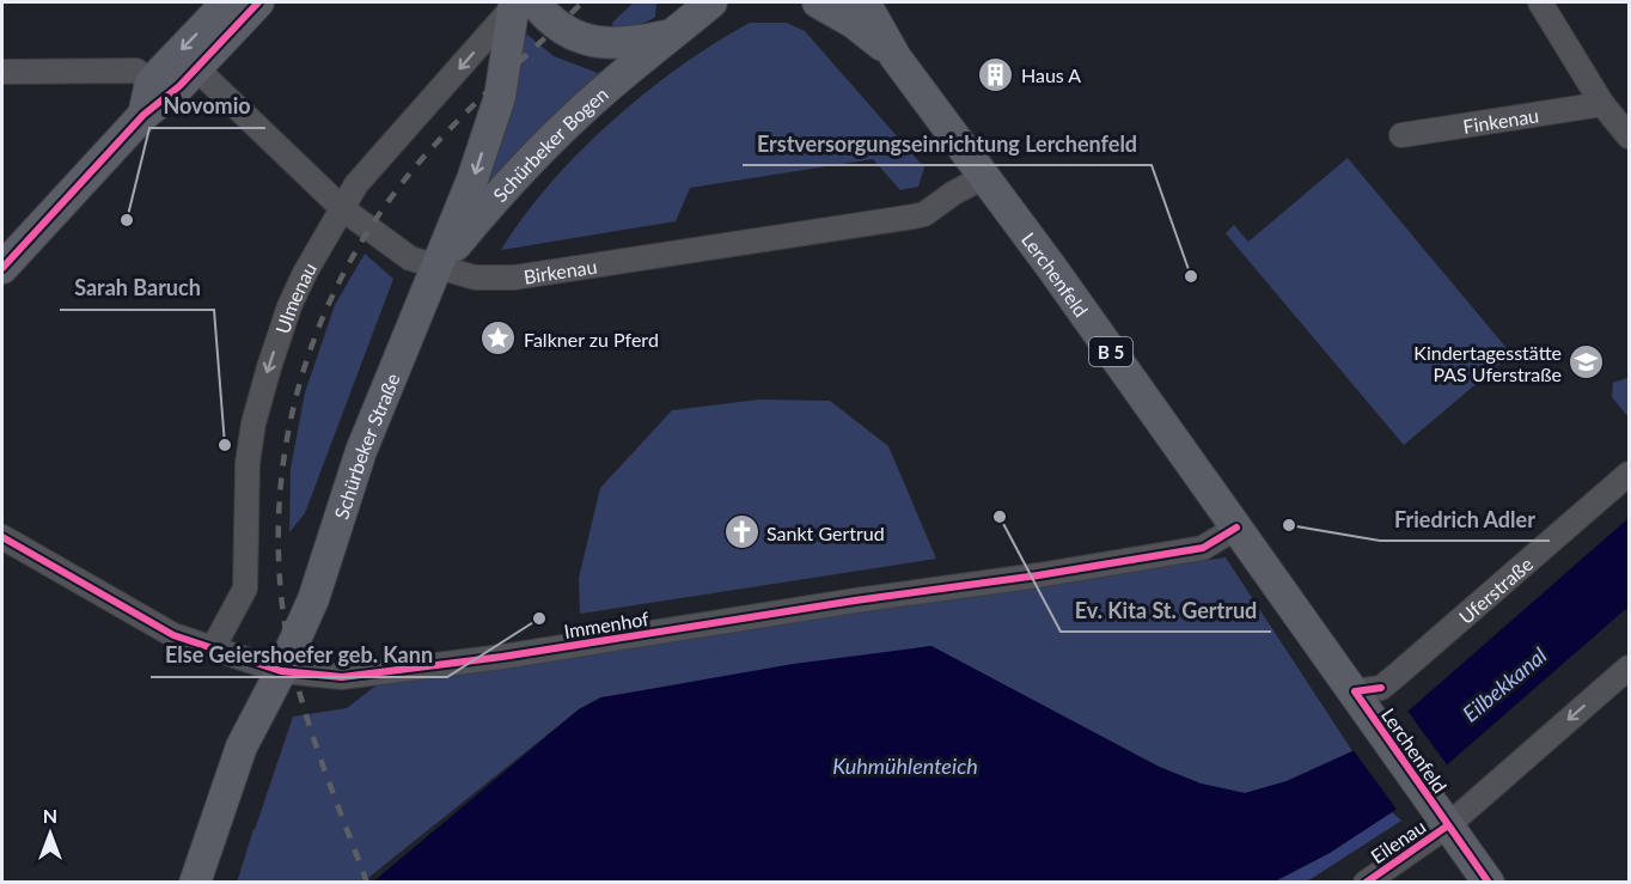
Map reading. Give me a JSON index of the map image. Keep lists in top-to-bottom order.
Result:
{
  "streets": {
    "main road": [
      "Schürbeker Bogen",
      "Lerchenfeld",
      "B 5",
      "Schürbeker Straße"
    ],
    "street": [
      "Finkenau",
      "Birkenau",
      "Ulmenau",
      "Uferstraße",
      "Immenhof",
      "Eilenau"
    ]
  },
  "crossings": [
    ["Schürbeker Bogen", "Birkenau"],
    ["Schürbeker Bogen", "Ulmenau"],
    ["Schürbeker Bogen", "Schürbeker Straße"],
    ["Birkenau", "Lerchenfeld"],
    ["Birkenau", "Ulmenau"],
    ["Birkenau", "Schürbeker Straße"],
    ["Lerchenfeld", "B 5"],
    ["Lerchenfeld", "Uferstraße"],
    ["Lerchenfeld", "Immenhof"],
    ["Lerchenfeld", "Eilenau"],
    ["Ulmenau", "Schürbeker Straße"],
    ["Ulmenau", "Immenhof"],
    ["B 5", "Eilenau"],
    ["Schürbeker Straße", "Immenhof"]
  ],
  "one_way": ["Ulmenau", "Eilenau"],
  "water": ["Eilbekkanal", "Kuhmühlenteich"],
  "places": {
    "building": ["Haus A"],
    "other": [
      "Novomio",
      "Erstversorgungseinrichtung Lerchenfeld",
      "Sarah Baruch",
      "Ev. Kita St. Gertrud",
      "Friedrich Adler",
      "Else Geiershoefer geb. Kann"
    ],
    "place": ["Falkner zu Pferd"],
    "school or university": ["Kindertagesstätte PAS Uferstraße"],
    "church": ["Sankt Gertrud"]
  },
  "north": "top"
}
